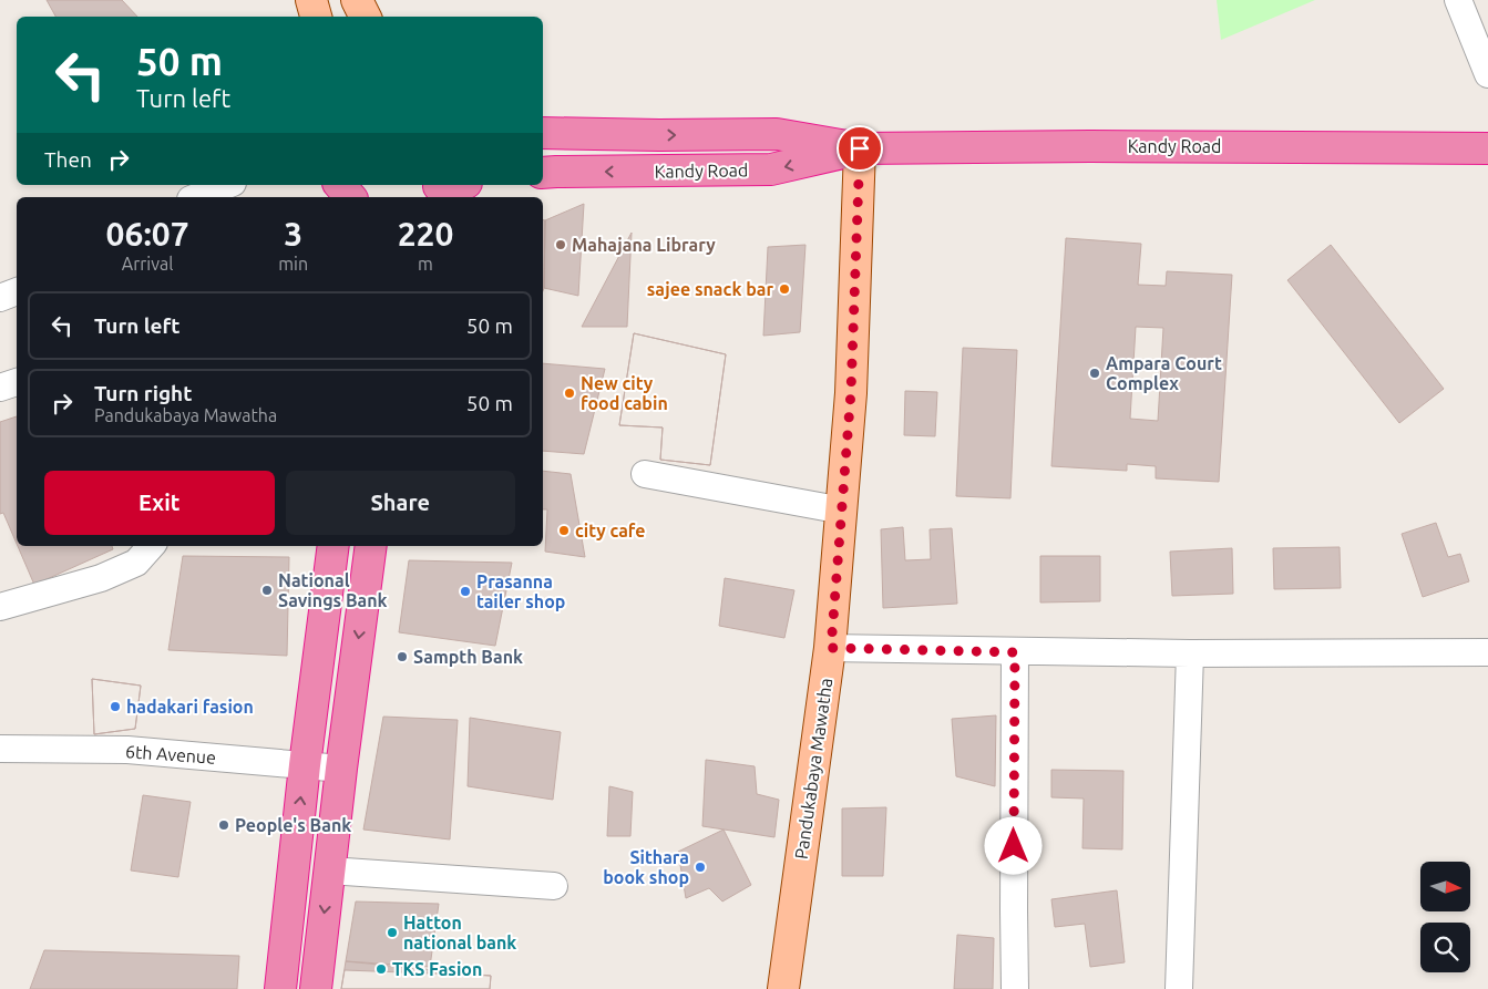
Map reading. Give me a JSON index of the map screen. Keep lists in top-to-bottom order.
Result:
{
  "streets": {
    "highway": ["Kandy Road"],
    "main road": ["Pandukabaya Mawatha"],
    "street": ["6th Avenue"]
  },
  "crossings": [
    ["Kandy Road", "Pandukabaya Mawatha"]
  ],
  "places": [
    "Mahajana Library",
    "sajee snack bar",
    "Ampara Court Complex",
    "New city food cabin",
    "city cafe",
    "National Savings Bank",
    "Prasanna tailer shop",
    "Sampth Bank",
    "hadakari fasion",
    "People's Bank",
    "Sithara book shop",
    "Hatton national bank",
    "TKS Fasion"
  ],
  "north": "right",
  "page": {
    "turn": ["50 m", "Turn left"],
    "then": "Then",
    "eta": [
      "06:07",
      "Arrival",
      "3",
      "min",
      "220",
      "m"
    ],
    "list": [
      {
        "name": "Turn left",
        "value": "50 m"
      },
      {
        "name": "Turn right",
        "note": "Pandukabaya Mawatha",
        "value": "50 m"
      }
    ],
    "buttons": ["Exit", "Share"]
  }
}
